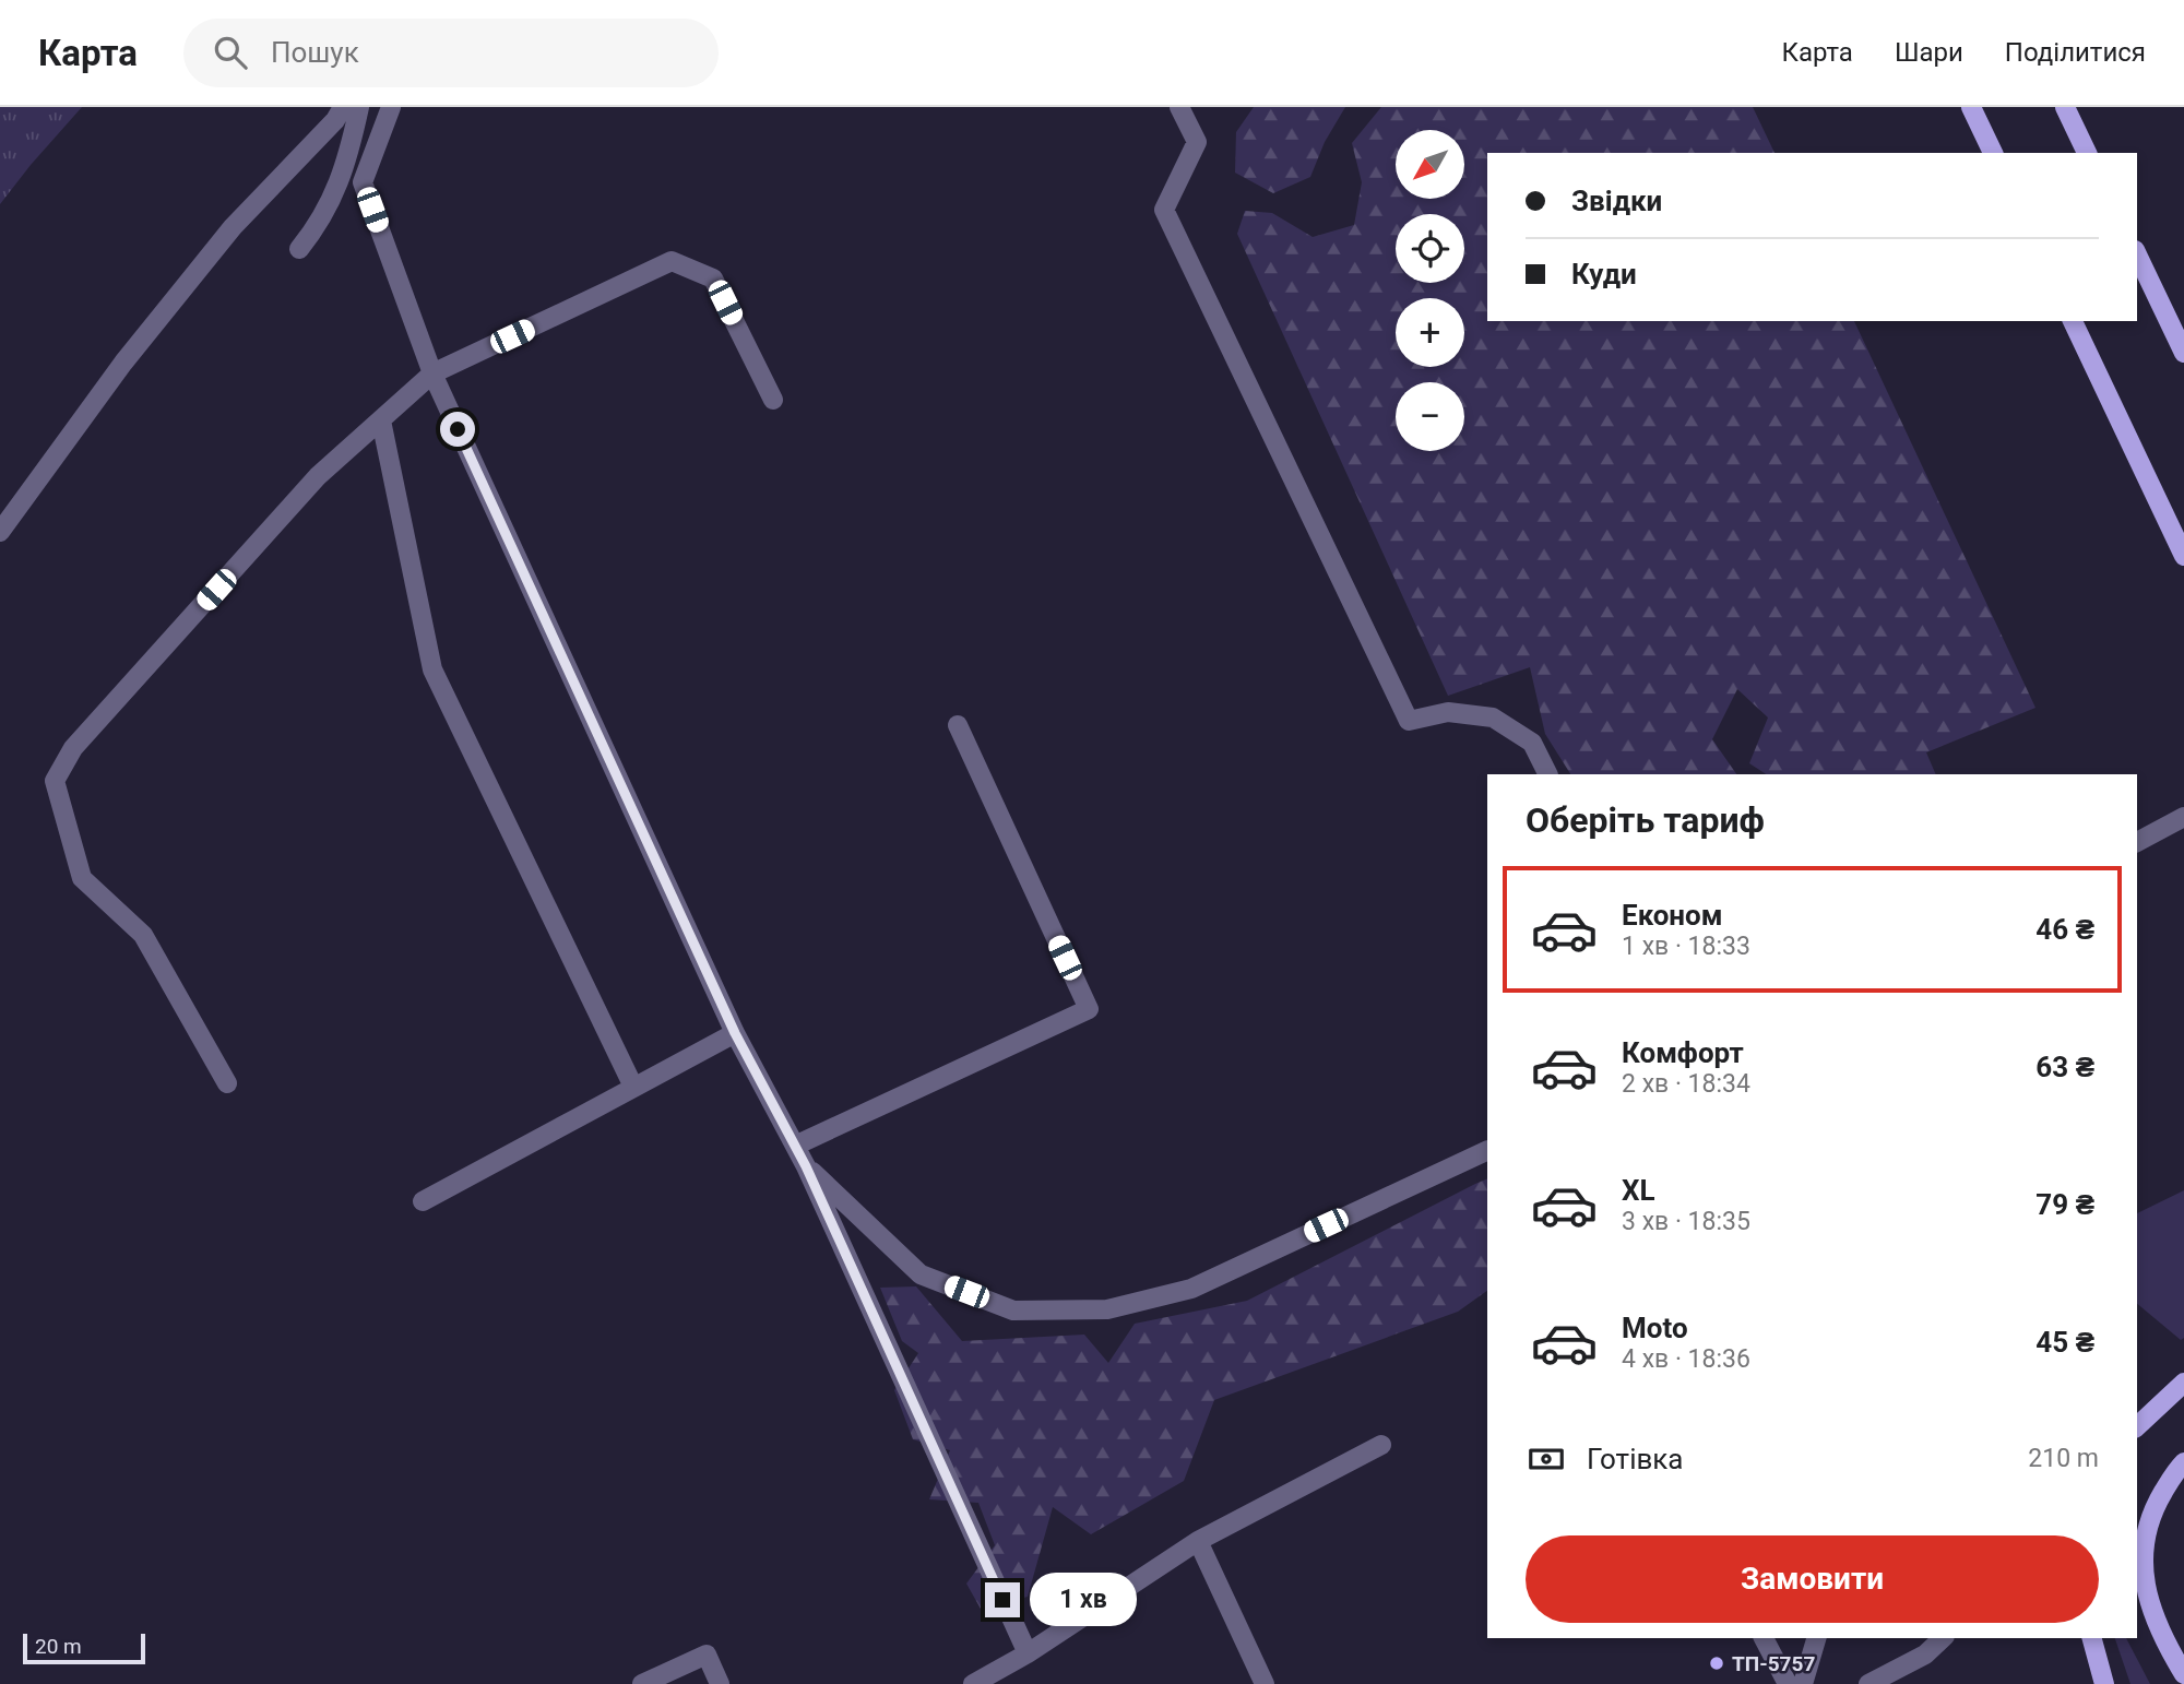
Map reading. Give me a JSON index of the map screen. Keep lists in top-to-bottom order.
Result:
{
  "places": ["ТП-5757"],
  "scale_bar": "20 m",
  "north": "bottom left",
  "page": {
    "header": "Карта",
    "search": "Пошук",
    "nav": ["Карта", "Шари", "Поділитися"],
    "map_buttons": ["+", "−"],
    "banner": ["Звідки", "Куди"],
    "heading": "Оберіть тариф",
    "list": [
      {
        "name": "Економ",
        "note": "1 хв · 18:33",
        "value": "46 ₴"
      },
      {
        "name": "Комфорт",
        "note": "2 хв · 18:34",
        "value": "63 ₴"
      },
      {
        "name": "XL",
        "note": "3 хв · 18:35",
        "value": "79 ₴"
      },
      {
        "name": "Moto",
        "note": "4 хв · 18:36",
        "value": "45 ₴"
      }
    ],
    "pay": ["Готівка", "210 m"],
    "buttons": "Замовити",
    "bubble": "1 хв",
    "scale": "20 m"
  }
}
